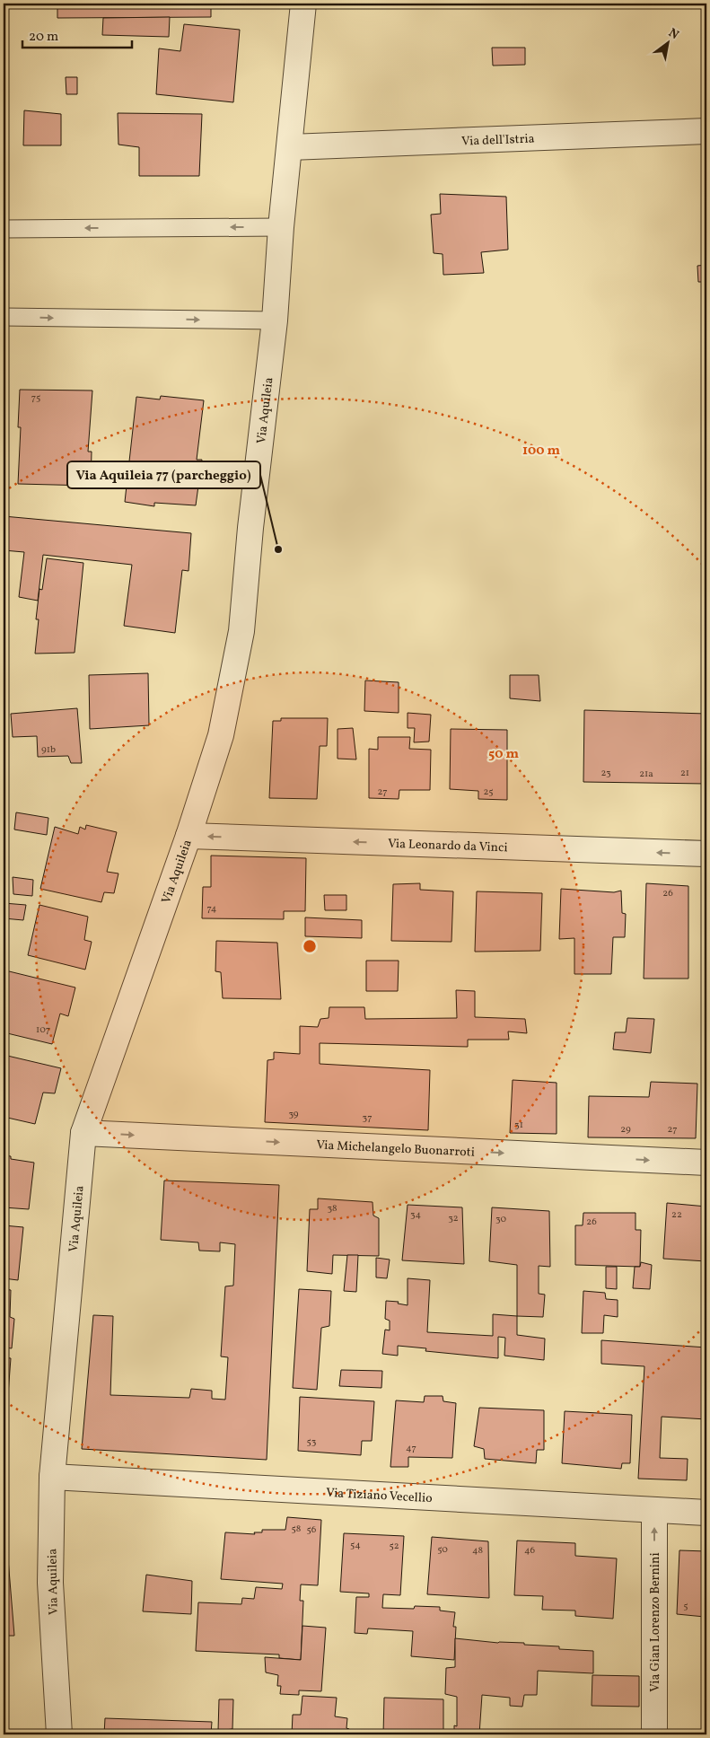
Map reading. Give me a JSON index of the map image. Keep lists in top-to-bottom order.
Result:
{
  "streets": {
    "street": [
      "Via dell'Istria",
      "Via Aquileia",
      "Via Leonardo da Vinci",
      "Via Michelangelo Buonarroti",
      "Via Tiziano Vecellio",
      "Via Gian Lorenzo Bernini"
    ]
  },
  "crossings": [
    ["Via dell'Istria", "Via Aquileia"],
    ["Via Aquileia", "Via Leonardo da Vinci"],
    ["Via Aquileia", "Via Michelangelo Buonarroti"],
    ["Via Aquileia", "Via Tiziano Vecellio"],
    ["Via Tiziano Vecellio", "Via Gian Lorenzo Bernini"]
  ],
  "one_way": ["Via Leonardo da Vinci", "Via Michelangelo Buonarroti", "Via Gian Lorenzo Bernini"],
  "places": ["Via Aquileia 77 (parcheggio)"],
  "house_numbers": [
    "75",
    "91b",
    "23",
    "21",
    "21a",
    "27",
    "25",
    "26",
    "74",
    "107",
    "39",
    "37",
    "31",
    "29",
    "27",
    "38",
    "34",
    "22",
    "32",
    "30",
    "26",
    "53",
    "47",
    "58",
    "56",
    "54",
    "52",
    "50",
    "48",
    "46",
    "5"
  ],
  "scale_bar": "20 m",
  "north": "top right",
  "rings": ["100 m", "50 m"]
}
